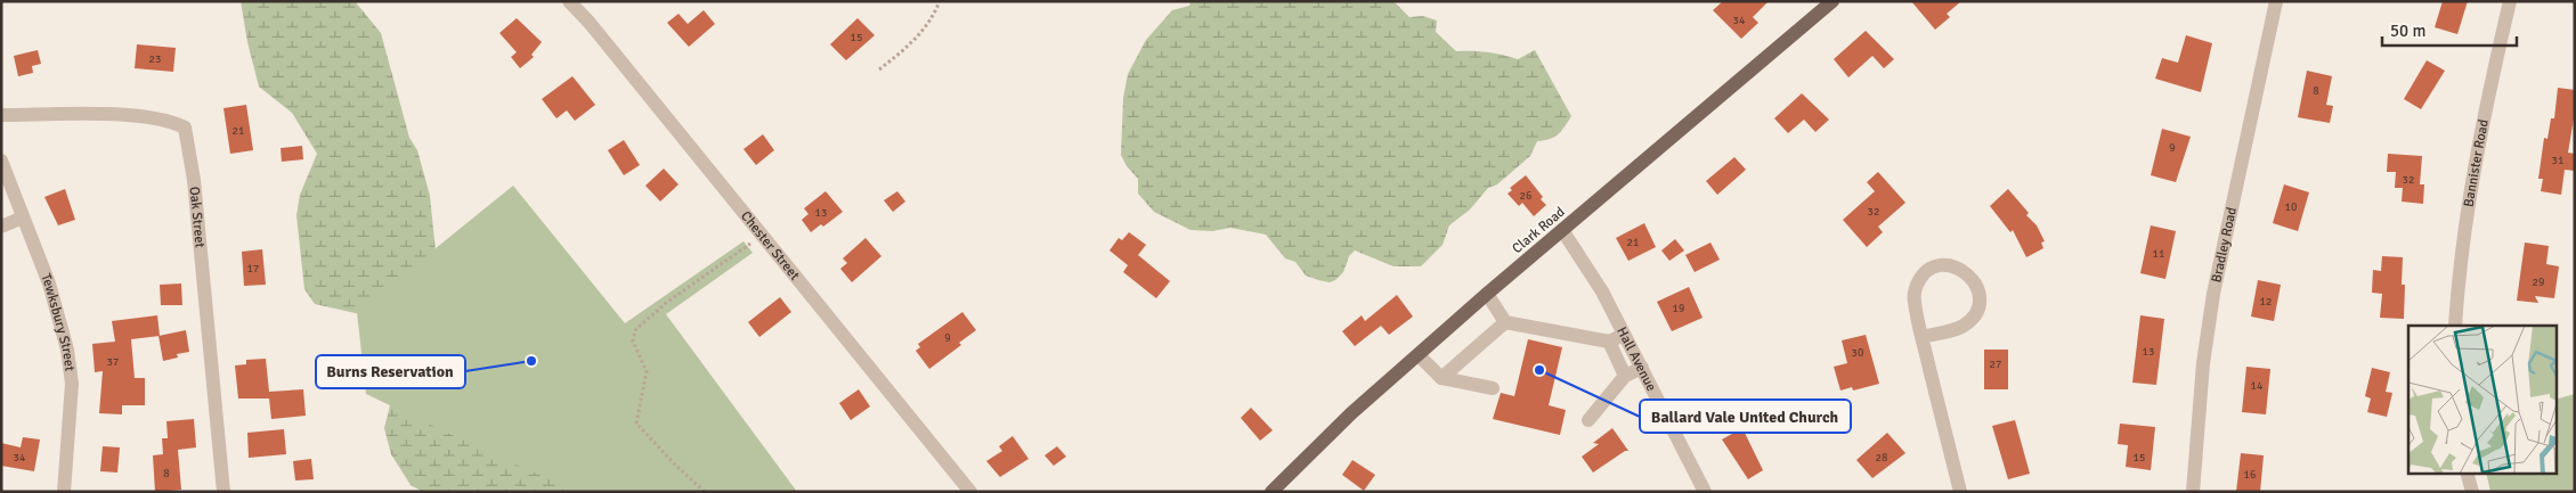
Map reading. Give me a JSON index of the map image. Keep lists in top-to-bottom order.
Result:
{
  "streets": {
    "main road": ["Clark Road"],
    "street": [
      "Bannister Road",
      "Oak Street",
      "Bradley Road",
      "Chester Street",
      "Tewksbury Street",
      "Hall Avenue"
    ]
  },
  "crossings": [
    ["Clark Road", "Hall Avenue"]
  ],
  "places": ["Burns Reservation", "Ballard Vale United Church"],
  "house_numbers": [
    "34",
    "15",
    "23",
    "8",
    "21",
    "9",
    "31",
    "32",
    "26",
    "10",
    "32",
    "13",
    "21",
    "11",
    "17",
    "29",
    "12",
    "19",
    "9",
    "13",
    "30",
    "37",
    "27",
    "14",
    "34",
    "28",
    "15",
    "8",
    "16"
  ],
  "scale_bar": "50 m"
}
